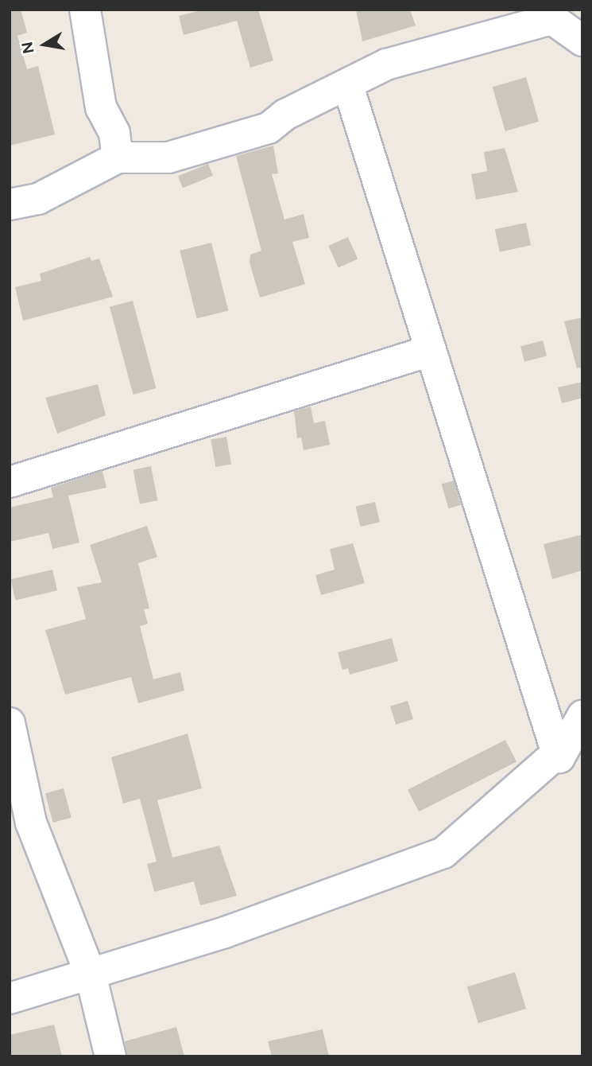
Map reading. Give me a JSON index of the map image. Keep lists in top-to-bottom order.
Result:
{
  "north": "left"
}
